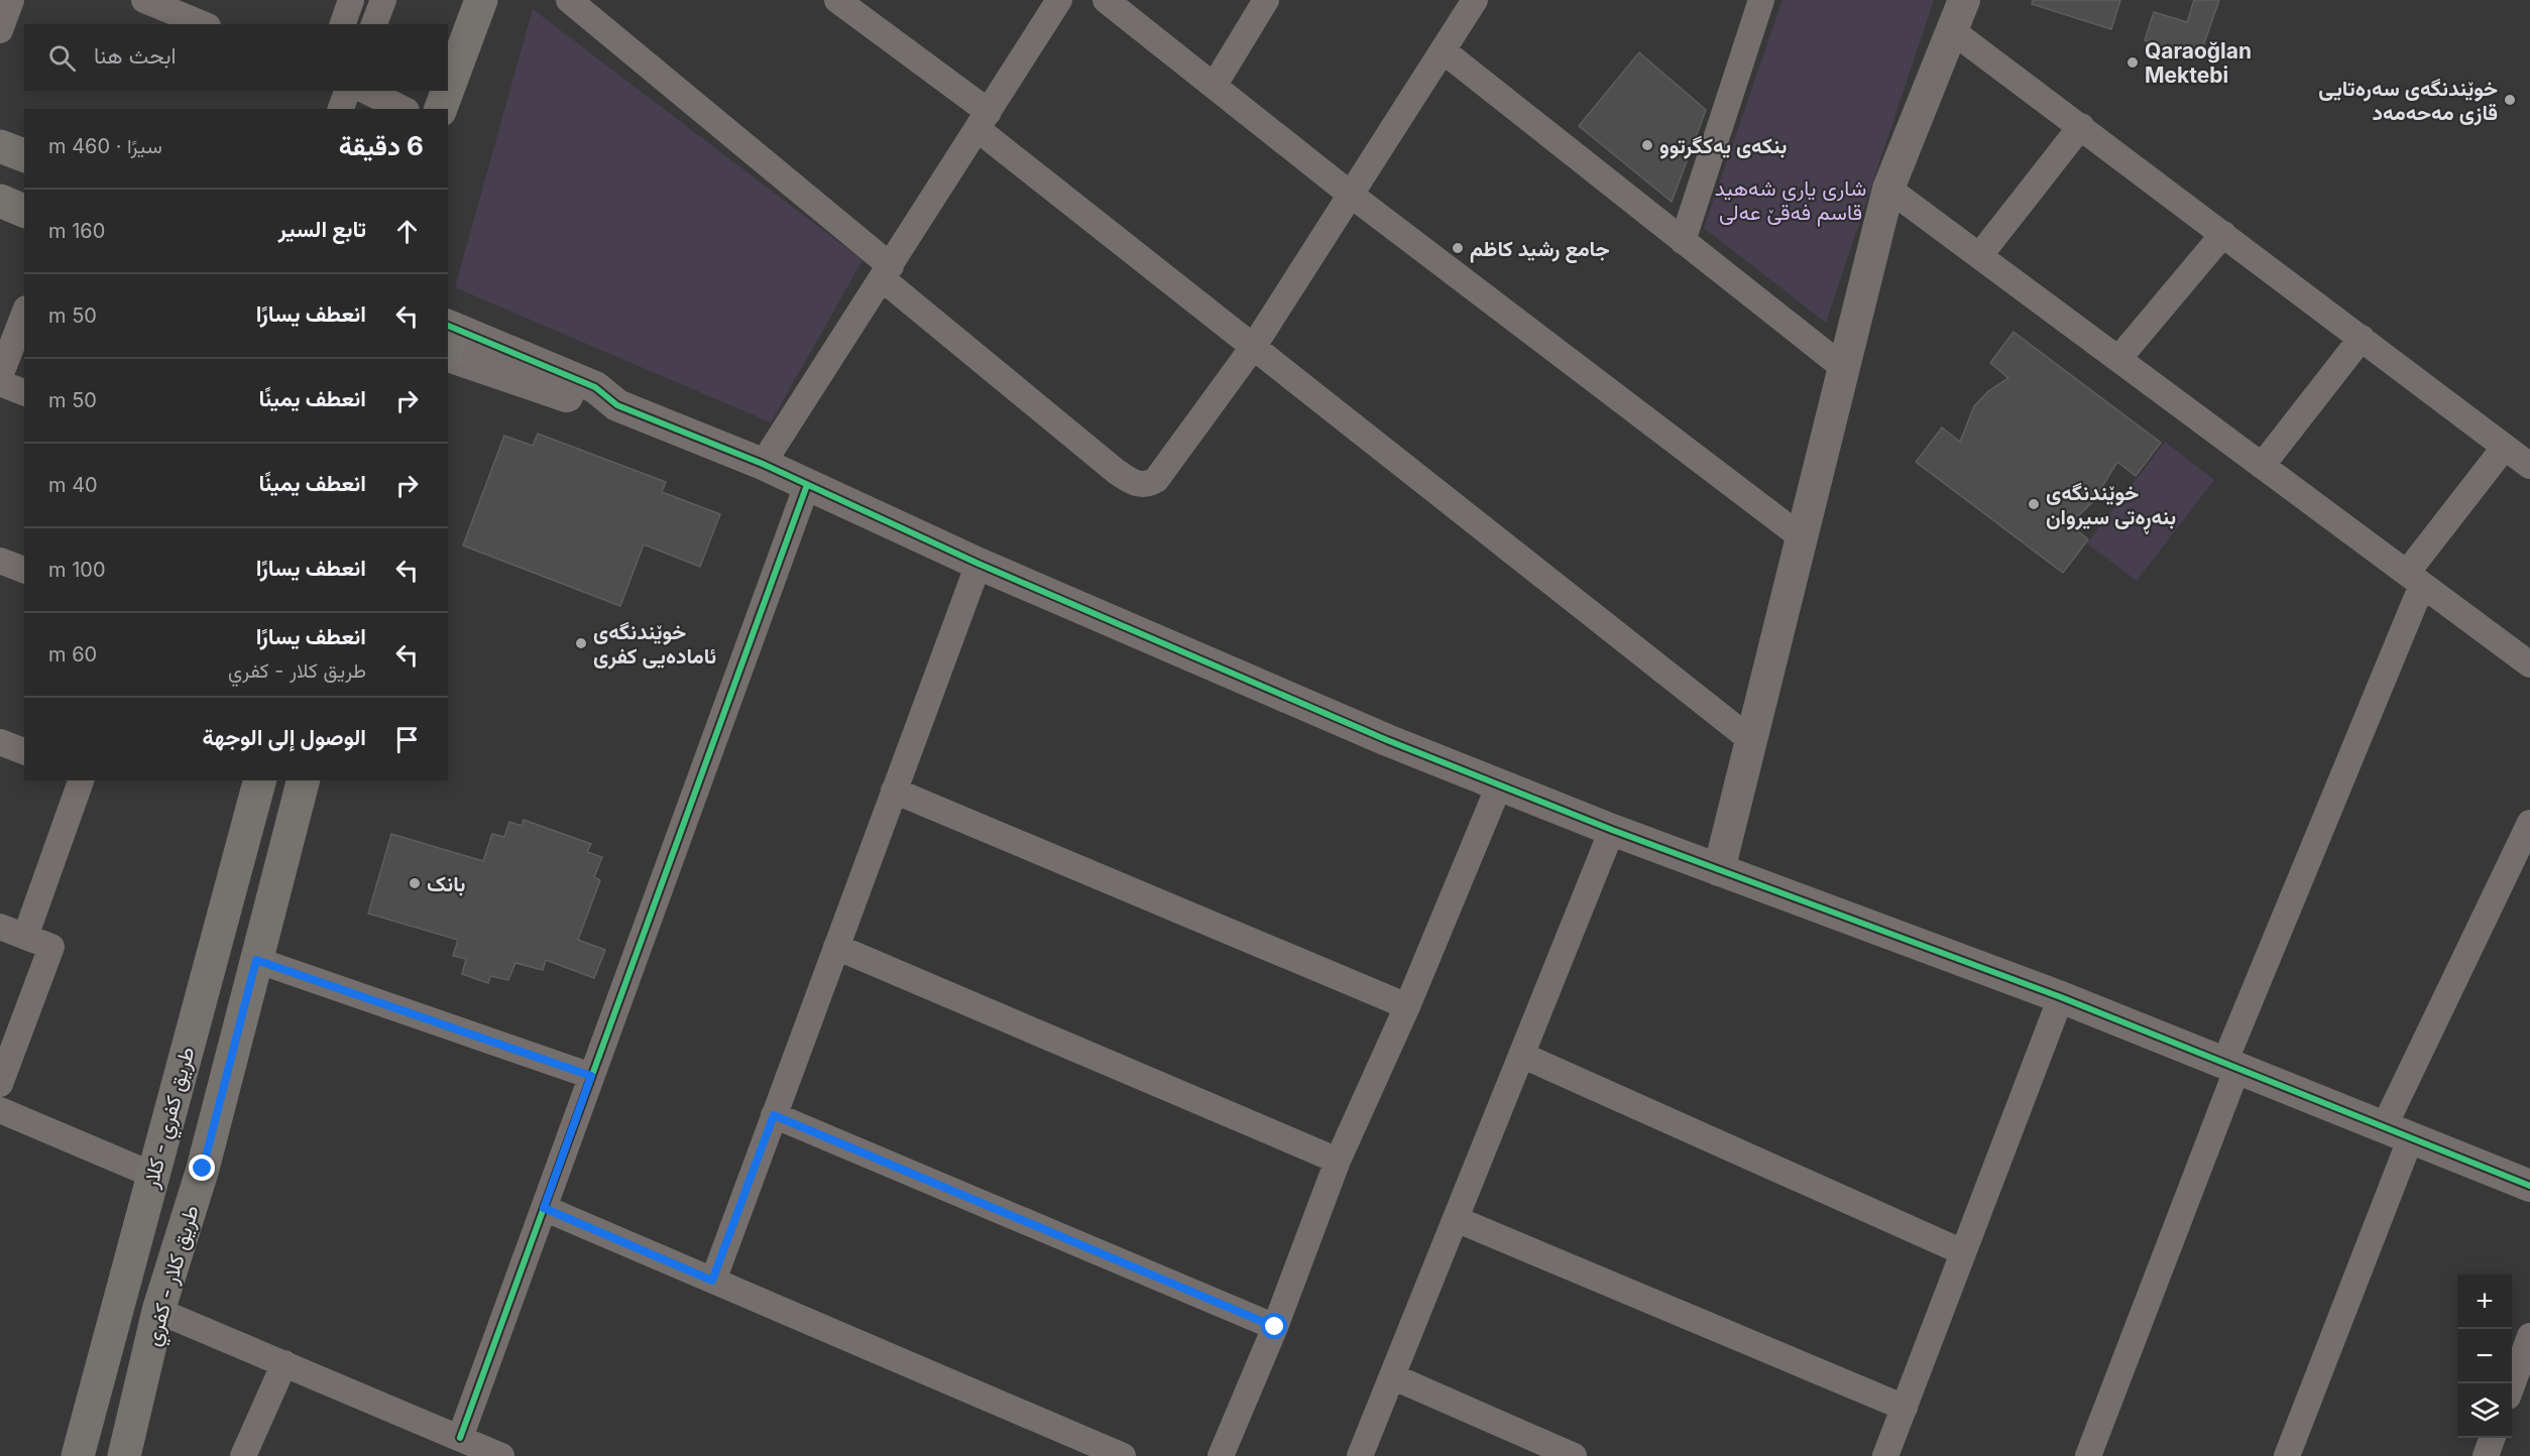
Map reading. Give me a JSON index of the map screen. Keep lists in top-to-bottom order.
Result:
{
  "streets": {
    "main road": ["طريق كفري - كلار", "طريق كلار - كفري"]
  },
  "parks": ["شاری یاری شەهید قاسم فەقێ عەلی"],
  "places": [
    "Qaraoğlan Mektebi",
    "خوێندنگەی سەرەتایی قازی مەحەمەد",
    "بنکەی یەکگرتوو",
    "جامع رشيد كاظم",
    "خوێندنگەی بنەڕەتی سیروان",
    "خوێندنگەی ئامادەیی کفری",
    "بانک"
  ],
  "page": {
    "search": "ابحث هنا",
    "heading": ["6 دقيقة", "سيرًا · 460 m"],
    "list": [
      ["تابع السير", "160 m"],
      ["انعطف يسارًا", "50 m"],
      ["انعطف يمينًا", "50 m"],
      ["انعطف يمينًا", "40 m"],
      ["انعطف يسارًا", "100 m"],
      ["انعطف يسارًا", "طريق كلار - كفري", "60 m"],
      "الوصول إلى الوجهة"
    ],
    "map_buttons": ["+", "−"]
  }
}
